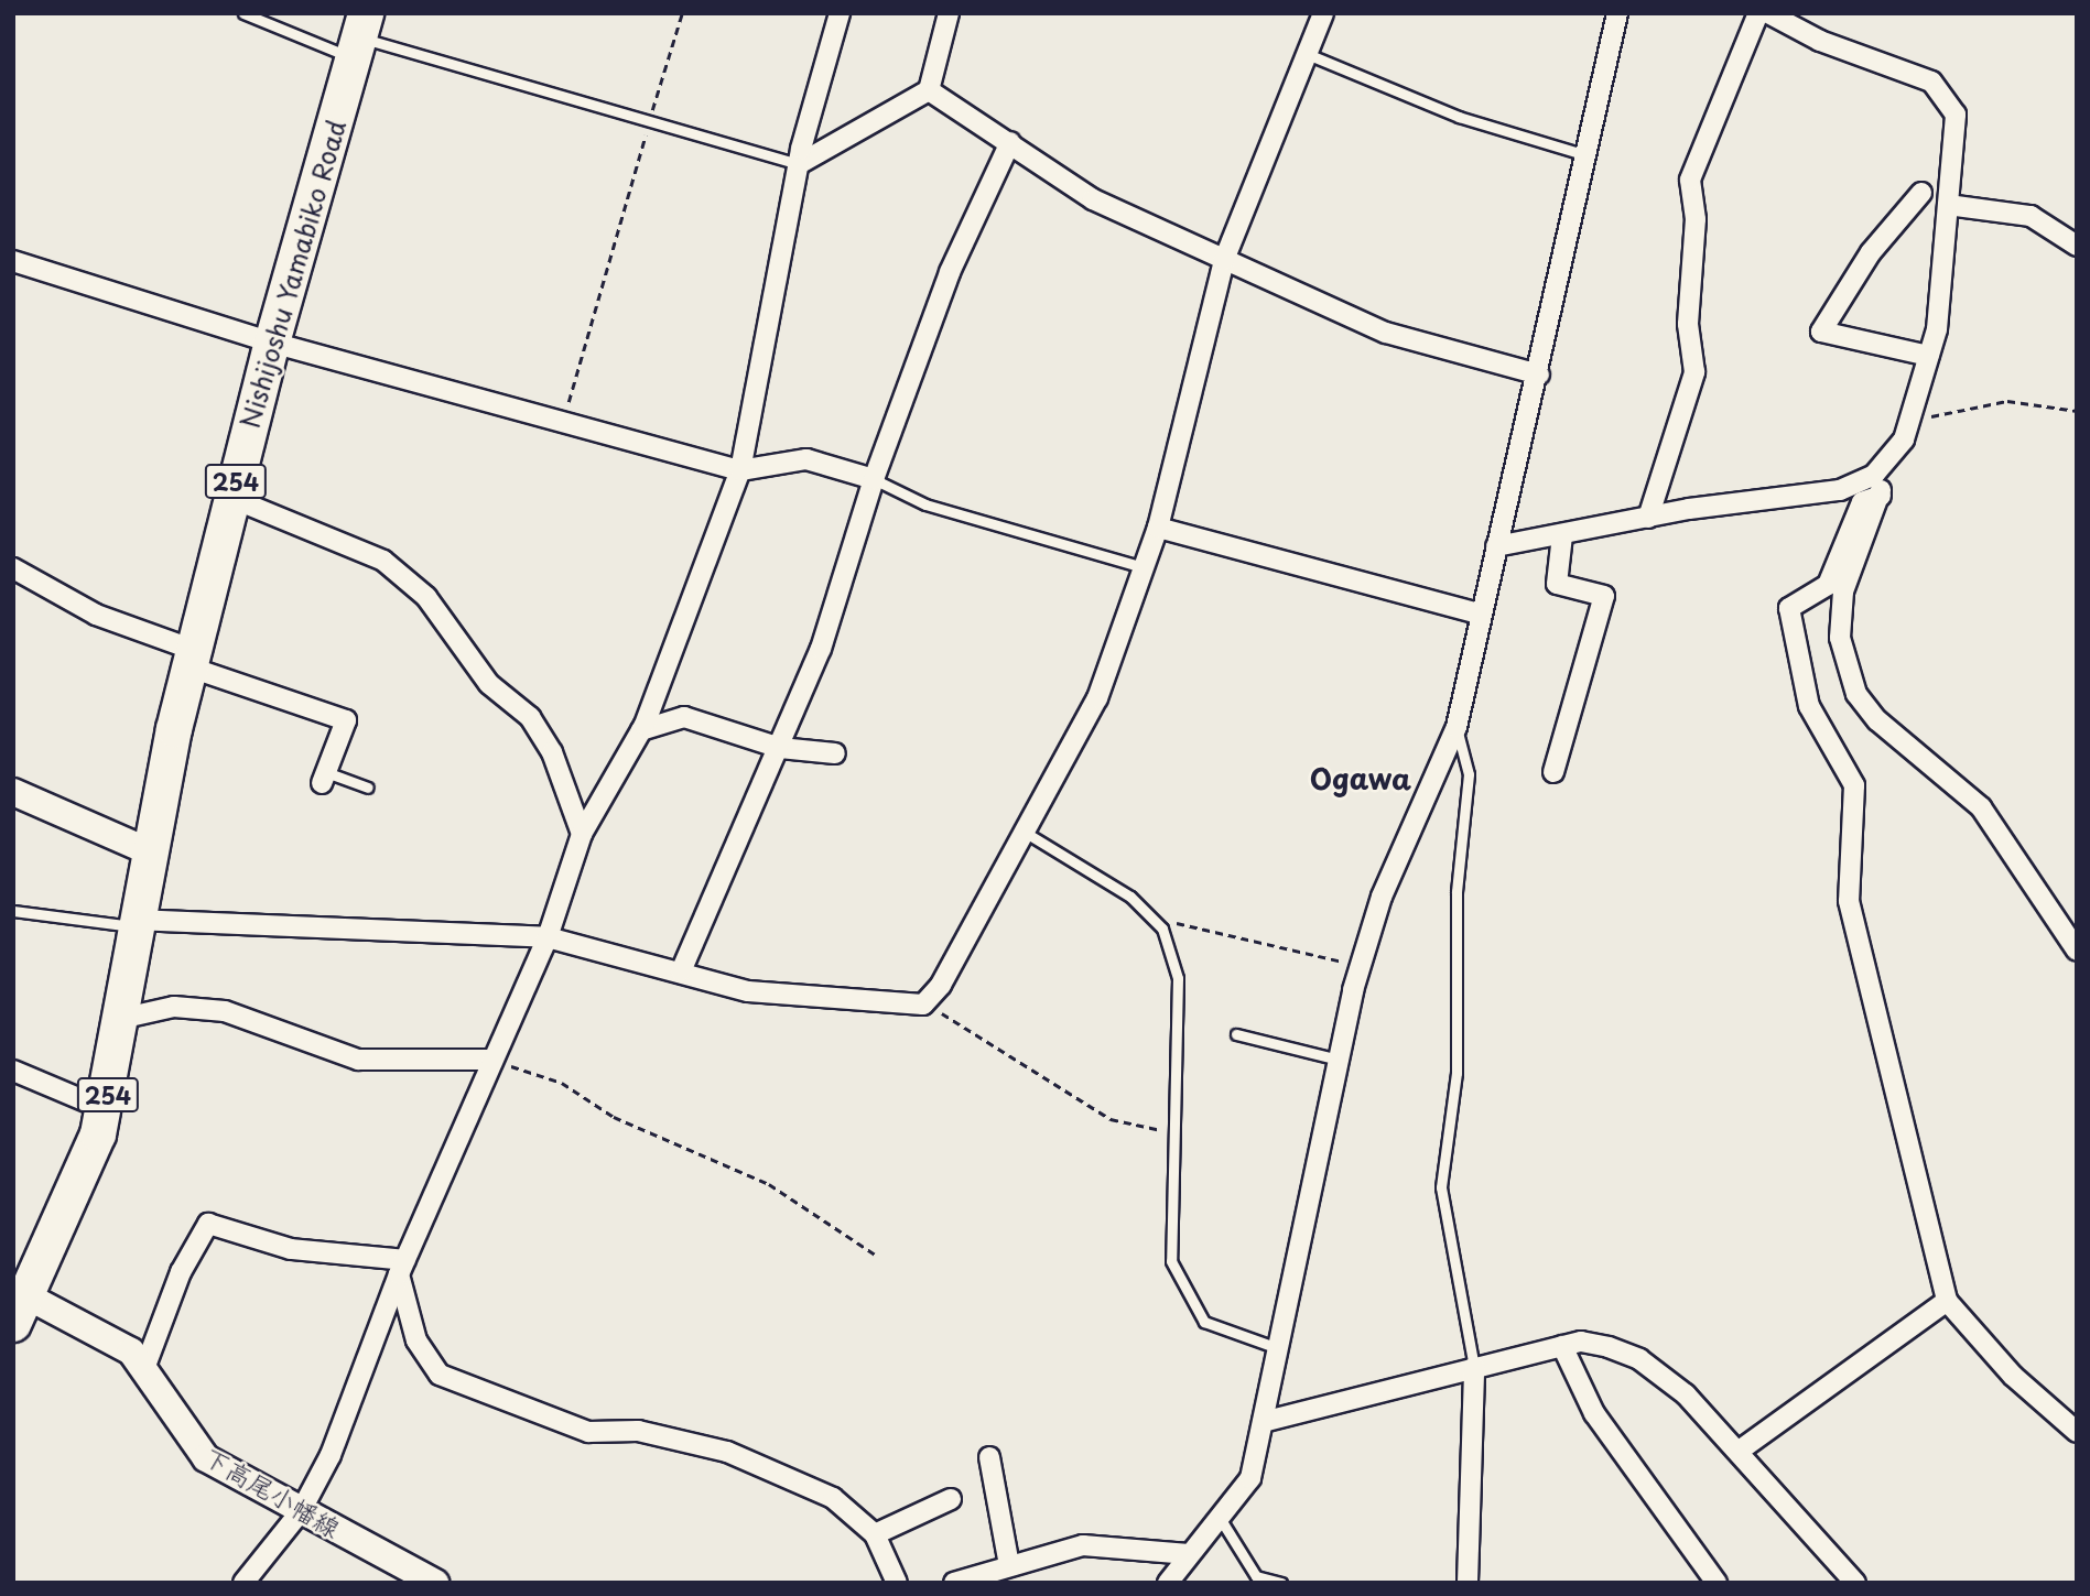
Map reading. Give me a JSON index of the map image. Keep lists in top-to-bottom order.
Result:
{
  "streets": {
    "highway": ["Nishijoshu Yamabiko Road", "254"],
    "main road": ["下高尾小幡線"]
  },
  "crossings": [
    ["Nishijoshu Yamabiko Road", "254"],
    ["254", "下高尾小幡線"]
  ],
  "districts": ["Ogawa"]
}
